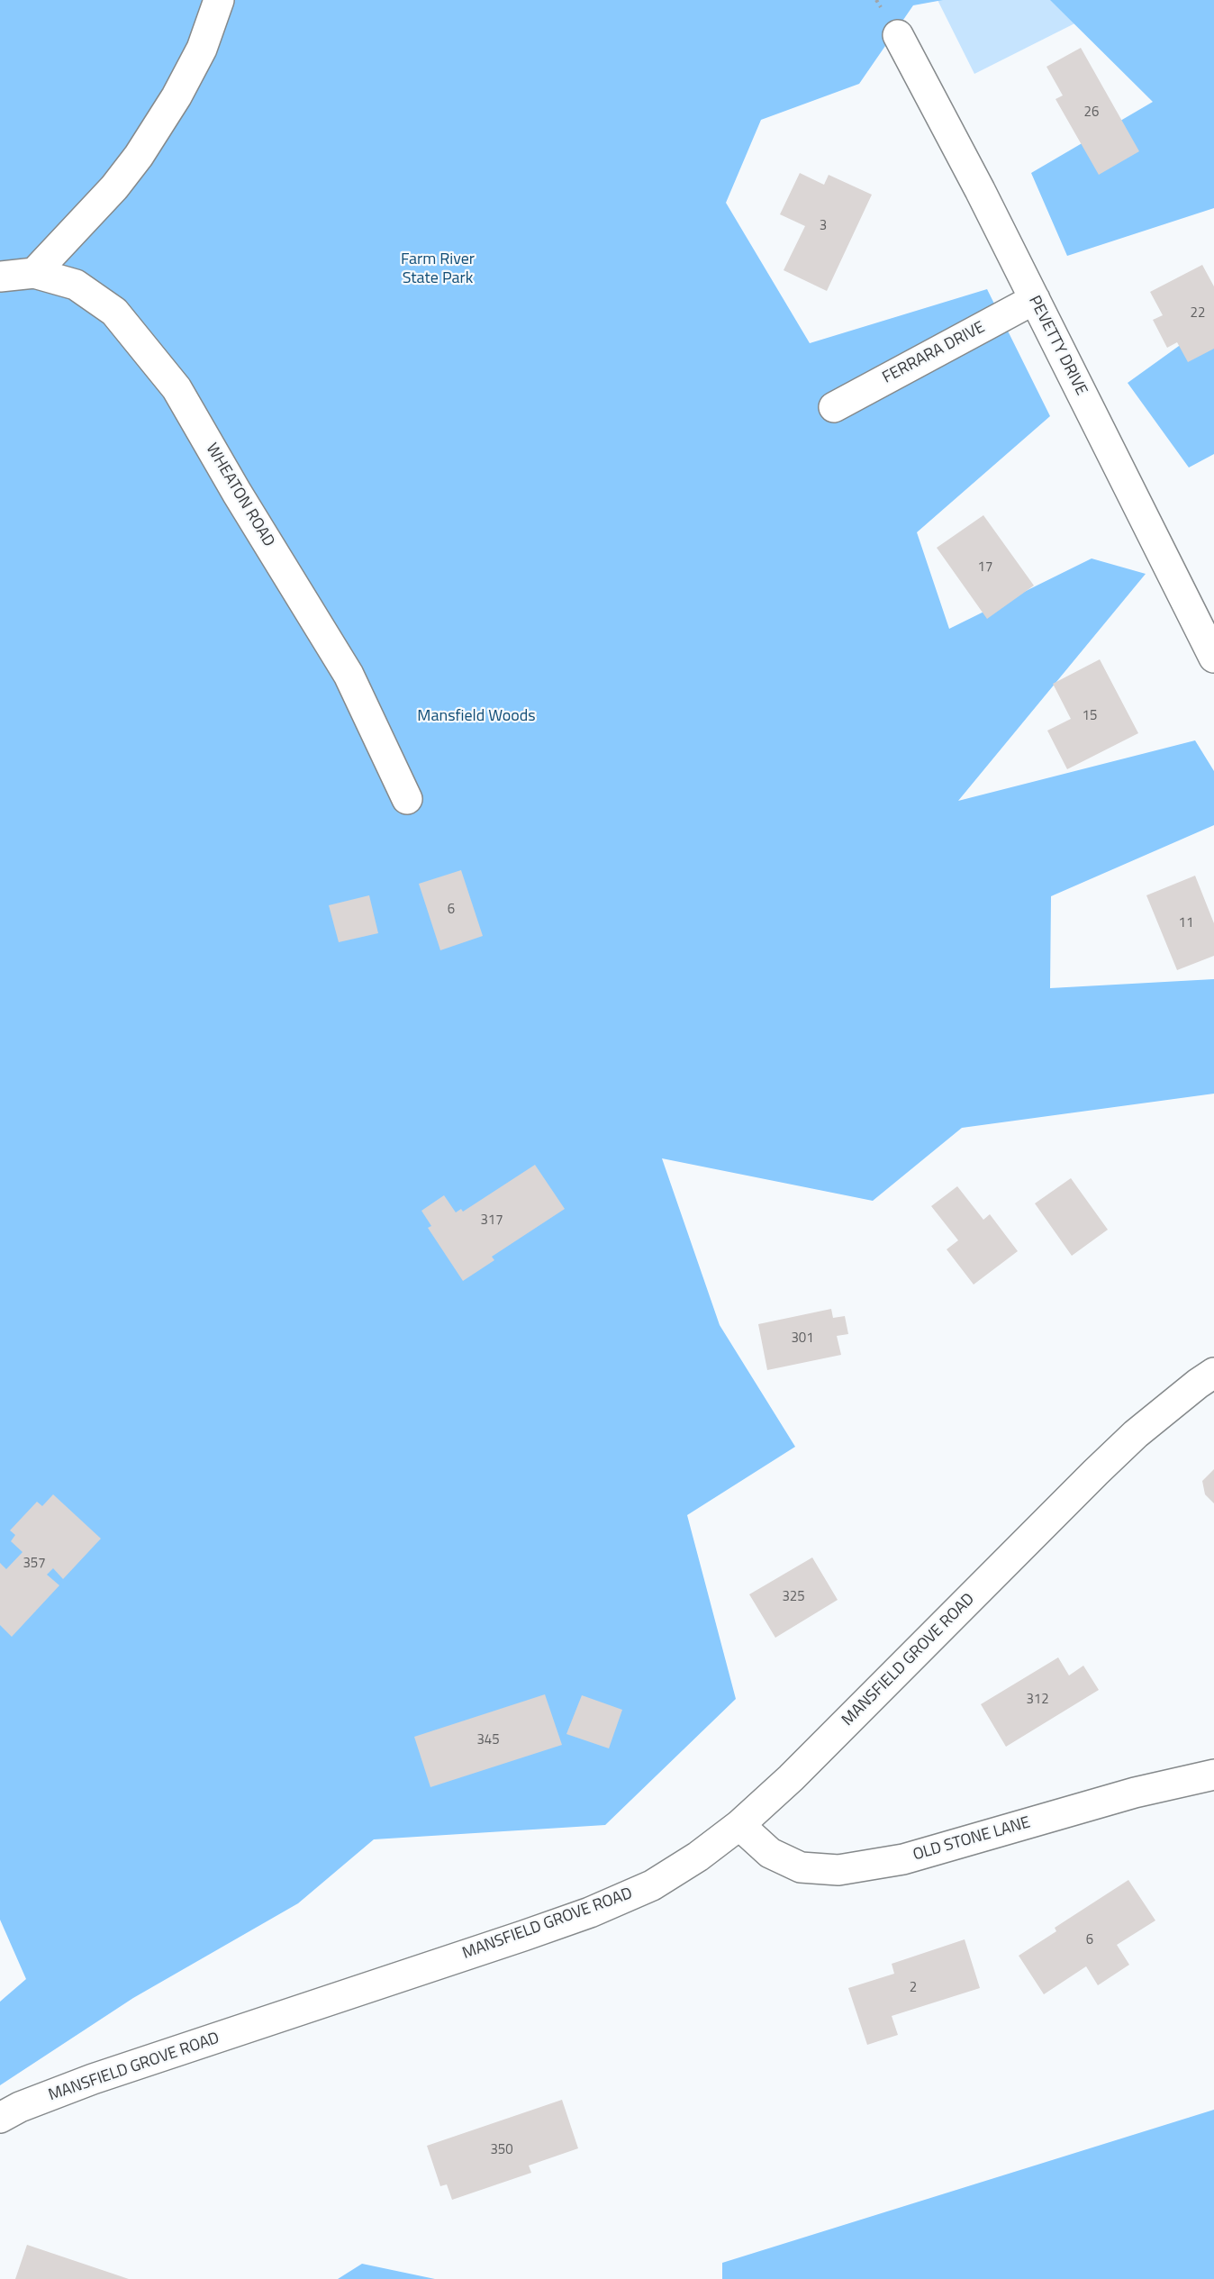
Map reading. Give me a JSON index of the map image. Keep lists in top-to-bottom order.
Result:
{
  "streets": {
    "street": [
      "PEVETTY DRIVE",
      "FERRARA DRIVE",
      "WHEATON ROAD",
      "MANSFIELD GROVE ROAD",
      "OLD STONE LANE"
    ]
  },
  "crossings": [
    ["PEVETTY DRIVE", "FERRARA DRIVE"],
    ["MANSFIELD GROVE ROAD", "OLD STONE LANE"]
  ],
  "parks": ["Farm River State Park", "Mansfield Woods"],
  "house_numbers": [
    "26",
    "3",
    "22",
    "17",
    "15",
    "6",
    "11",
    "317",
    "301",
    "357",
    "325",
    "312",
    "345",
    "6",
    "2",
    "350"
  ]
}
